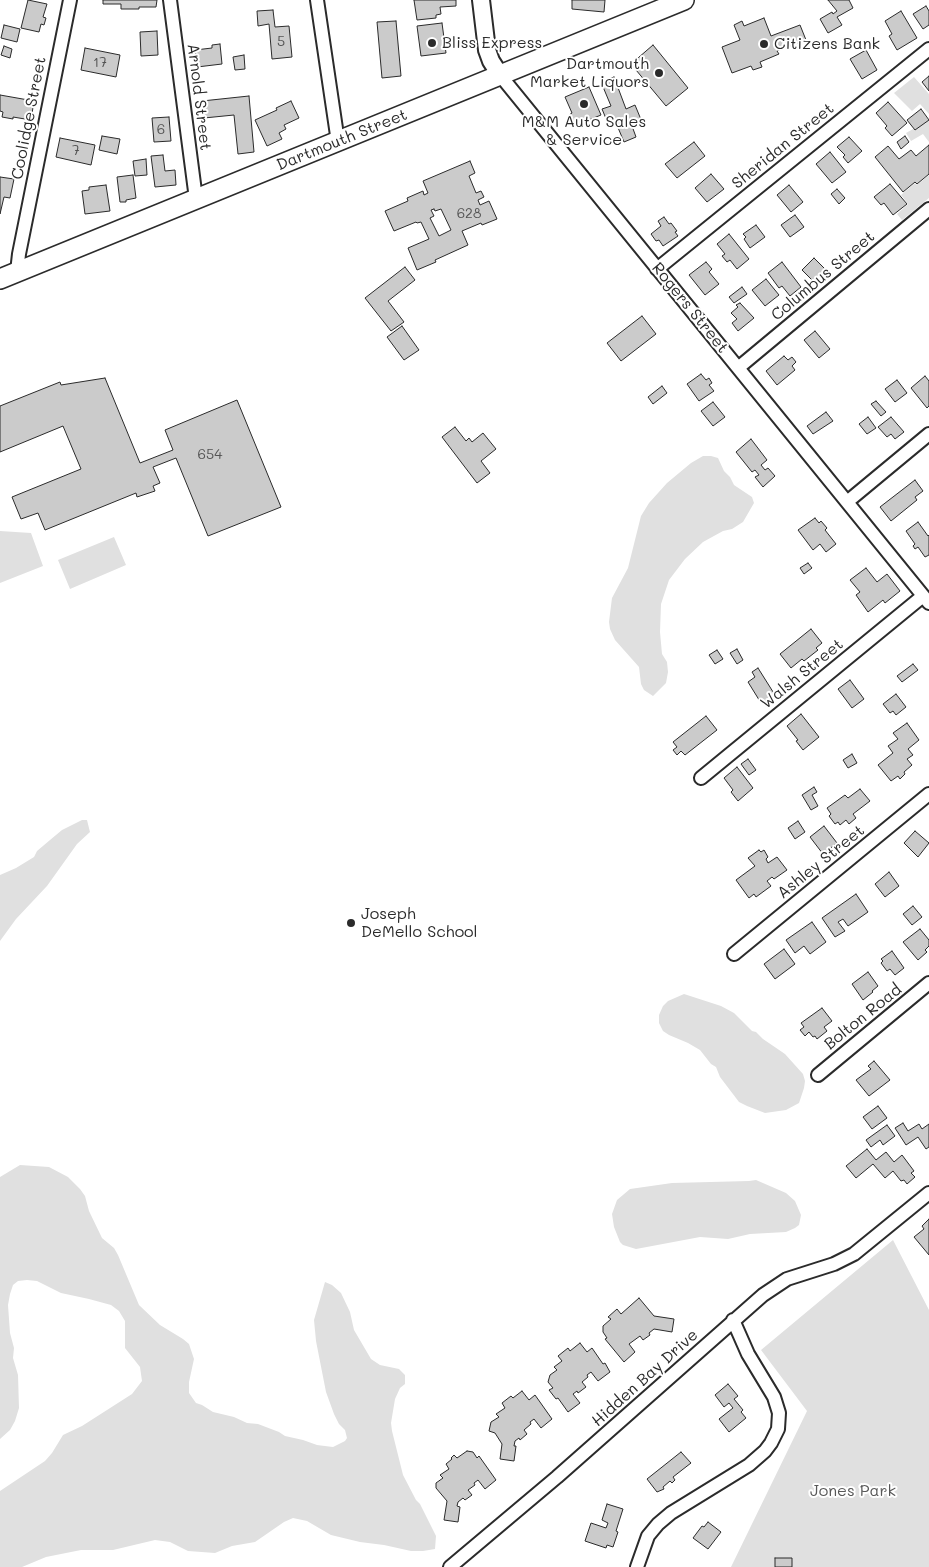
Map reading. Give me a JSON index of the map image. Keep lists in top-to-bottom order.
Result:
{
  "streets": {
    "main road": ["Dartmouth Street"],
    "street": [
      "Arnold Street",
      "Coolidge Street",
      "Sheridan Street",
      "Columbus Street",
      "Rogers Street",
      "Walsh Street",
      "Ashley Street",
      "Bolton Road",
      "Hidden Bay Drive"
    ]
  },
  "crossings": [
    ["Arnold Street", "Dartmouth Street"],
    ["Coolidge Street", "Dartmouth Street"],
    ["Dartmouth Street", "Rogers Street"],
    ["Sheridan Street", "Rogers Street"],
    ["Columbus Street", "Rogers Street"],
    ["Rogers Street", "Walsh Street"]
  ],
  "parks": ["Jones Park"],
  "places": [
    "Bliss Express",
    "Citizens Bank",
    "Dartmouth Market Liquors",
    "M&M Auto Sales & Service",
    "Joseph DeMello School"
  ],
  "house_numbers": [
    "5",
    "17",
    "6",
    "7",
    "628",
    "654"
  ]
}
